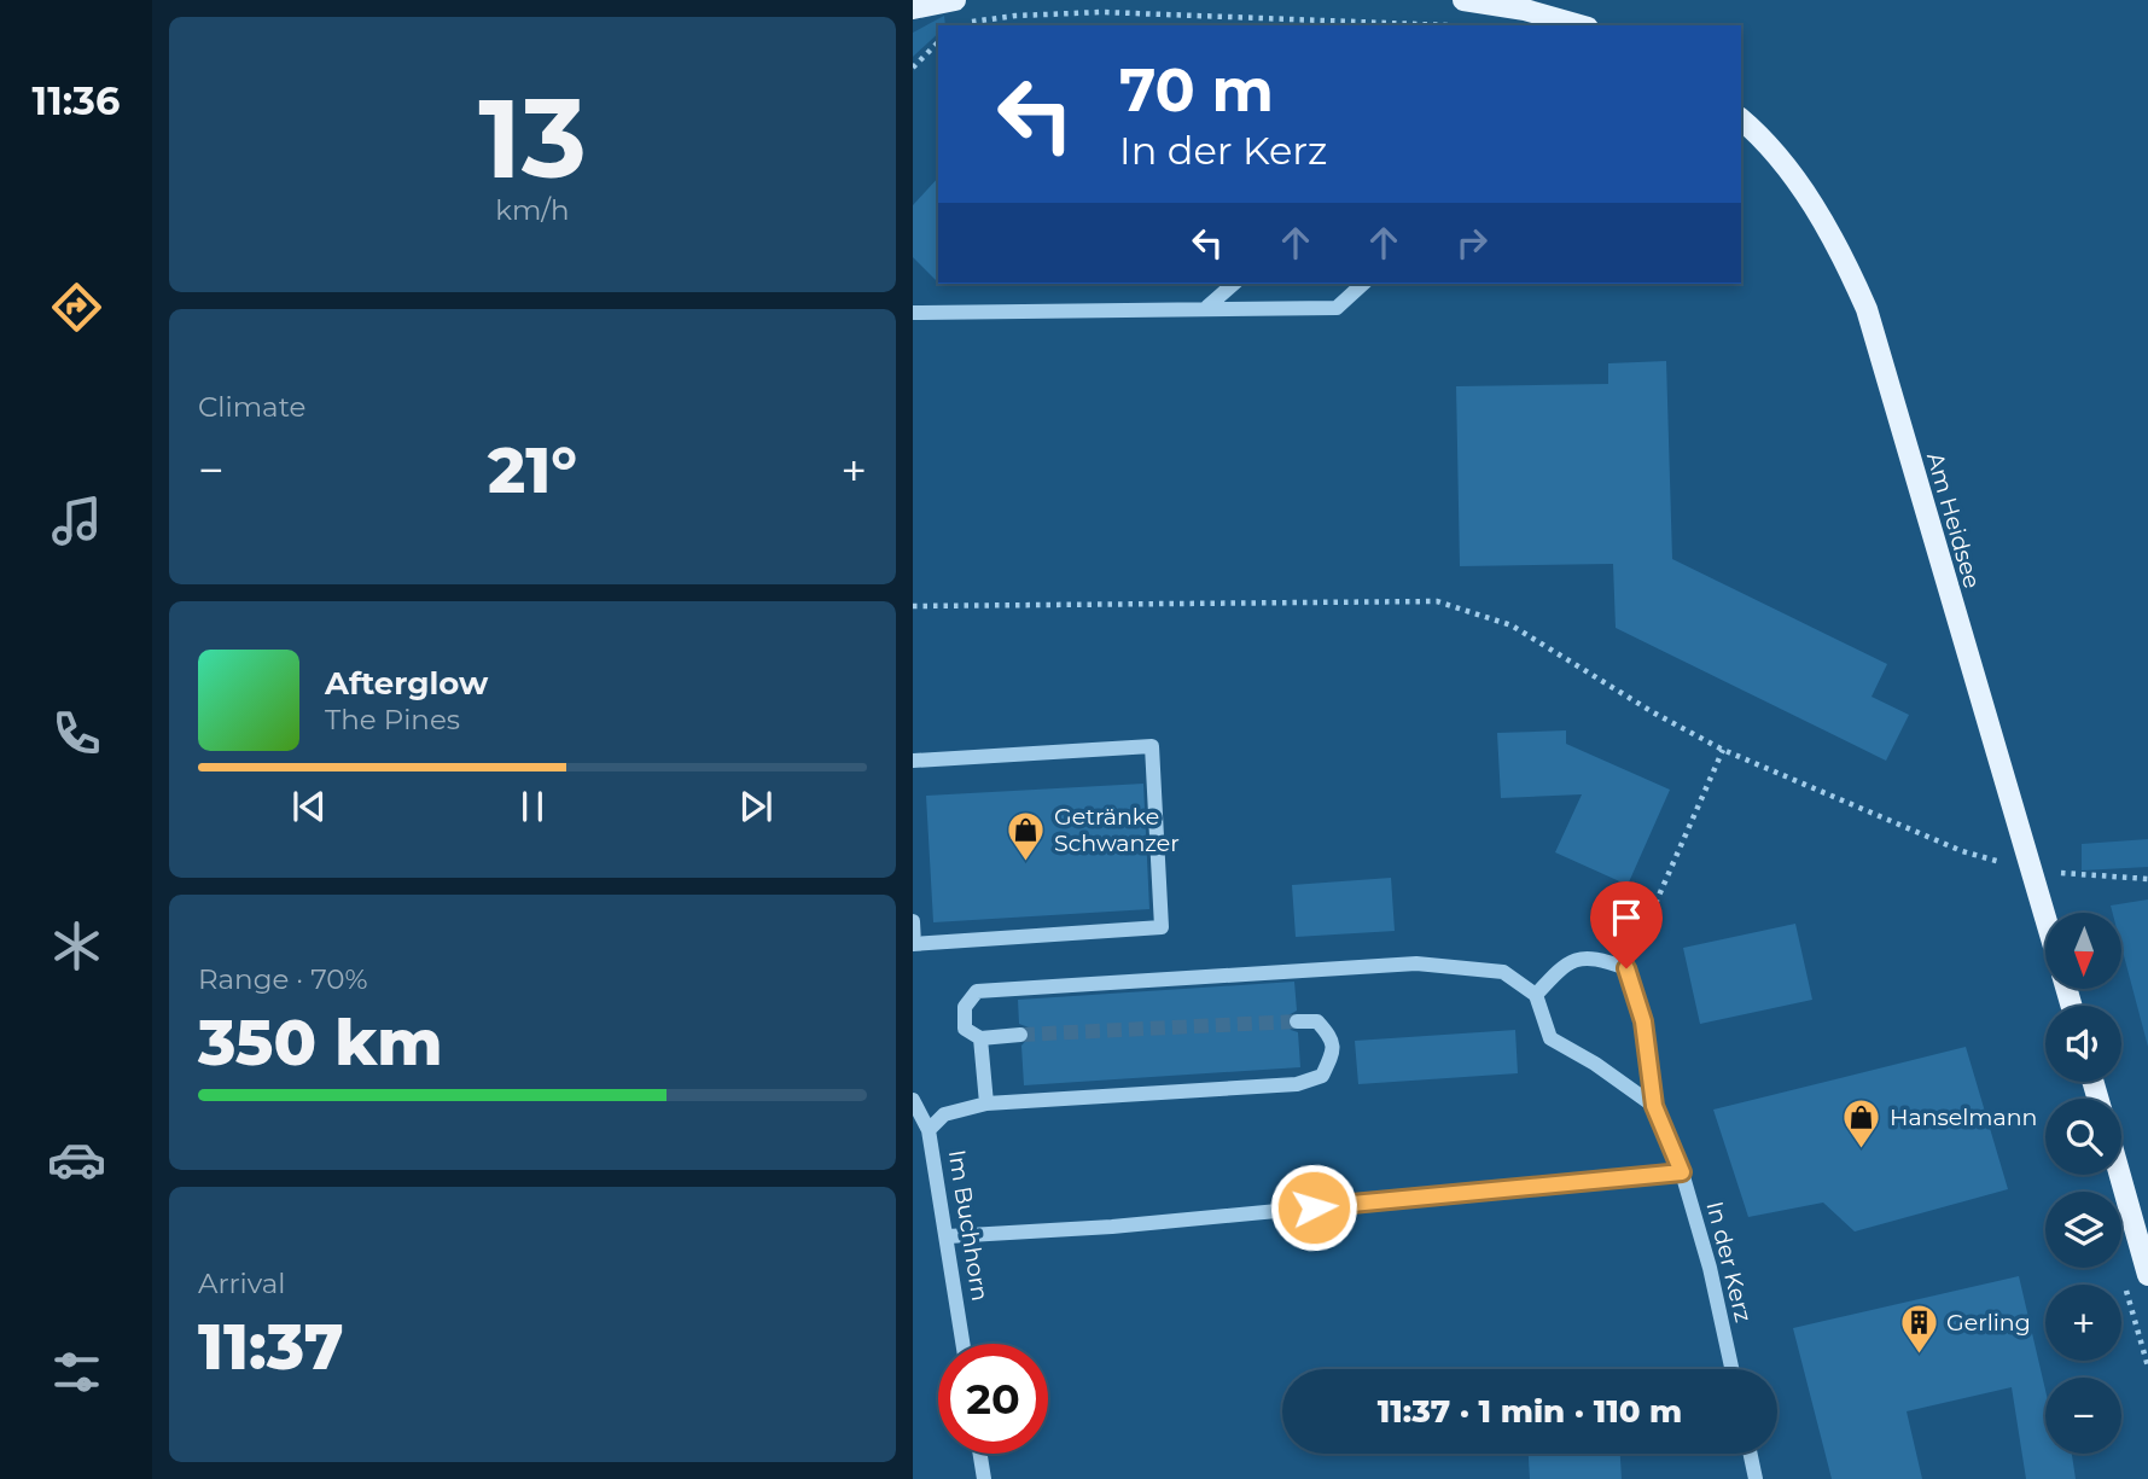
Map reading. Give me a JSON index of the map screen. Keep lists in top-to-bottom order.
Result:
{
  "streets": {
    "main road": ["Am Heidsee"],
    "street": ["Im Buchhorn", "In der Kerz"]
  },
  "places": {
    "shop": ["Getränke Schwanzer", "Hanselmann"],
    "building": ["Gerling"]
  },
  "north": "bottom",
  "page": {
    "tabs": "11:36",
    "tile": [
      ["13", "km/h"],
      "Climate",
      ["Range · 70%", "350 km"],
      ["Arrival", "11:37"]
    ],
    "turn": ["70 m", "In der Kerz"],
    "heat": ["−", "21°", "+"],
    "song": ["Afterglow", "The Pines"],
    "map_buttons": ["+", "−"],
    "limit": "20",
    "trip": "11:37 · 1 min · 110 m"
  }
}
